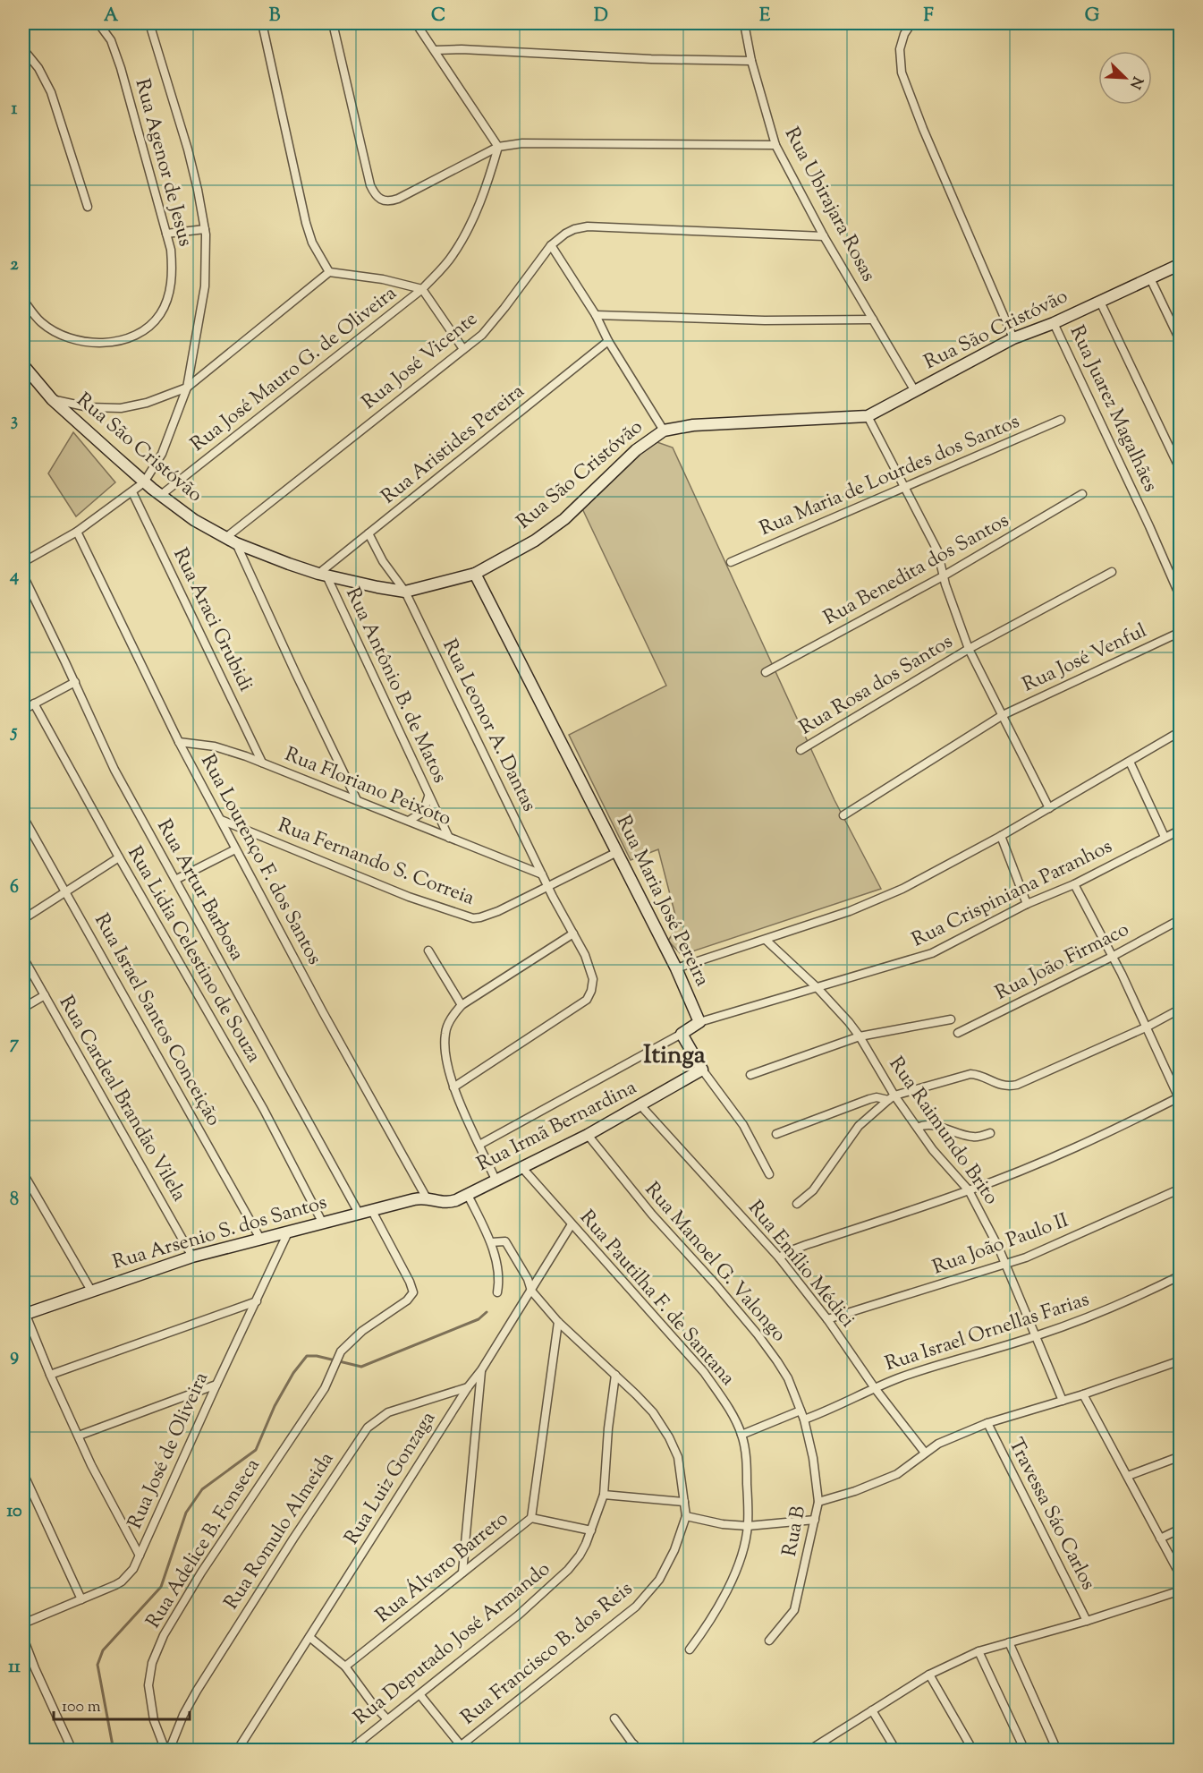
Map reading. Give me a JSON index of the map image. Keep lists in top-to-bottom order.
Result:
{
  "streets": {
    "main road": [
      "Rua São Cristóvão",
      "Rua Maria José Pereira",
      "Rua Irmã Bernardina",
      "Rua Arsenio S. dos Santos"
    ],
    "street": [
      "Rua Agenor de Jesus",
      "Rua Ubirajara Rosas",
      "Rua José Vicente",
      "Rua José Mauro G. de Oliveira",
      "Rua Juarez Magalhães",
      "Rua Aristides Pereira",
      "Rua Maria de Lourdes dos Santos",
      "Rua Benedita dos Santos",
      "Rua Araci Grubidi",
      "Rua José Venful",
      "Rua Antônio B. de Matos",
      "Rua Rosa dos Santos",
      "Rua Leonor A. Dantas",
      "Rua Floriano Peixoto",
      "Rua Lourenço F. dos Santos",
      "Rua Fernando S. Correia",
      "Rua Artur Barbosa",
      "Rua Crispiniana Paranhos",
      "Rua Lidia Celestino de Souza",
      "Rua João Firmaco",
      "Rua Israel Santos Conceição",
      "Rua Cardeal Brandão Vilela",
      "Rua Raimundo Brito",
      "Rua João Paulo II",
      "Rua Manoel G. Valongo",
      "Rua Emílio Médici",
      "Rua Pautilha F. de Santana",
      "Rua Israel Ornellas Farias",
      "Rua José de Oliveira",
      "Rua Luiz Gonzaga",
      "Travessa Sáo Carlos",
      "Rua Romulo Almeida",
      "Rua B",
      "Rua Adelice B. Fonseca",
      "Rua Álvaro Barreto",
      "Rua Deputado José Armando",
      "Rua Francisco B. dos Reis"
    ]
  },
  "crossings": [
    ["Rua Ubirajara Rosas", "Rua São Cristóvão"],
    ["Rua Ubirajara Rosas", "Rua José Vicente"],
    ["Rua São Cristóvão", "Rua José Vicente"],
    ["Rua São Cristóvão", "Rua José Mauro G. de Oliveira"],
    ["Rua São Cristóvão", "Rua Juarez Magalhães"],
    ["Rua São Cristóvão", "Rua Aristides Pereira"],
    ["Rua São Cristóvão", "Rua Antônio B. de Matos"],
    ["Rua São Cristóvão", "Rua Leonor A. Dantas"],
    ["Rua São Cristóvão", "Rua Maria José Pereira"],
    ["Rua Aristides Pereira", "Rua Antônio B. de Matos"],
    ["Rua Aristides Pereira", "Rua Leonor A. Dantas"],
    ["Rua Araci Grubidi", "Rua Floriano Peixoto"],
    ["Rua Antônio B. de Matos", "Rua Floriano Peixoto"],
    ["Rua Leonor A. Dantas", "Rua Floriano Peixoto"],
    ["Rua Leonor A. Dantas", "Rua Fernando S. Correia"],
    ["Rua Floriano Peixoto", "Rua Lourenço F. dos Santos"],
    ["Rua Lourenço F. dos Santos", "Rua Fernando S. Correia"],
    ["Rua Lourenço F. dos Santos", "Rua Irmã Bernardina"],
    ["Rua Lourenço F. dos Santos", "Rua Arsenio S. dos Santos"],
    ["Rua Fernando S. Correia", "Rua Maria José Pereira"],
    ["Rua Artur Barbosa", "Rua Arsenio S. dos Santos"],
    ["Rua Crispiniana Paranhos", "Rua Maria José Pereira"],
    ["Rua Crispiniana Paranhos", "Rua Raimundo Brito"],
    ["Rua Lidia Celestino de Souza", "Rua Arsenio S. dos Santos"],
    ["Rua Israel Santos Conceição", "Rua Arsenio S. dos Santos"],
    ["Rua Cardeal Brandão Vilela", "Rua Arsenio S. dos Santos"],
    ["Rua Irmã Bernardina", "Rua Arsenio S. dos Santos"],
    ["Rua Irmã Bernardina", "Rua Manoel G. Valongo"],
    ["Rua Irmã Bernardina", "Rua Emílio Médici"],
    ["Rua Irmã Bernardina", "Rua Pautilha F. de Santana"],
    ["Rua Raimundo Brito", "Rua João Paulo II"],
    ["Rua Raimundo Brito", "Rua Israel Ornellas Farias"],
    ["Rua Arsenio S. dos Santos", "Rua José de Oliveira"],
    ["Rua Arsenio S. dos Santos", "Rua Adelice B. Fonseca"],
    ["Rua João Paulo II", "Rua Emílio Médici"],
    ["Rua Manoel G. Valongo", "Rua Israel Ornellas Farias"],
    ["Rua Manoel G. Valongo", "Rua B"],
    ["Rua Emílio Médici", "Rua Israel Ornellas Farias"],
    ["Rua Pautilha F. de Santana", "Rua Luiz Gonzaga"],
    ["Rua Israel Ornellas Farias", "Rua B"],
    ["Rua Luiz Gonzaga", "Rua Romulo Almeida"],
    ["Rua Luiz Gonzaga", "Rua Francisco B. dos Reis"],
    ["Rua Romulo Almeida", "Rua Adelice B. Fonseca"],
    ["Rua Álvaro Barreto", "Rua Francisco B. dos Reis"],
    ["Rua Deputado José Armando", "Rua Francisco B. dos Reis"]
  ],
  "districts": ["Itinga"],
  "scale_bar": "100 m",
  "north": "bottom right",
  "grid": {
    "columns": [
      "A",
      "B",
      "C",
      "D",
      "E",
      "F",
      "G"
    ],
    "rows": [
      "1",
      "2",
      "3",
      "4",
      "5",
      "6",
      "7",
      "8",
      "9",
      "10",
      "11"
    ]
  }
}
